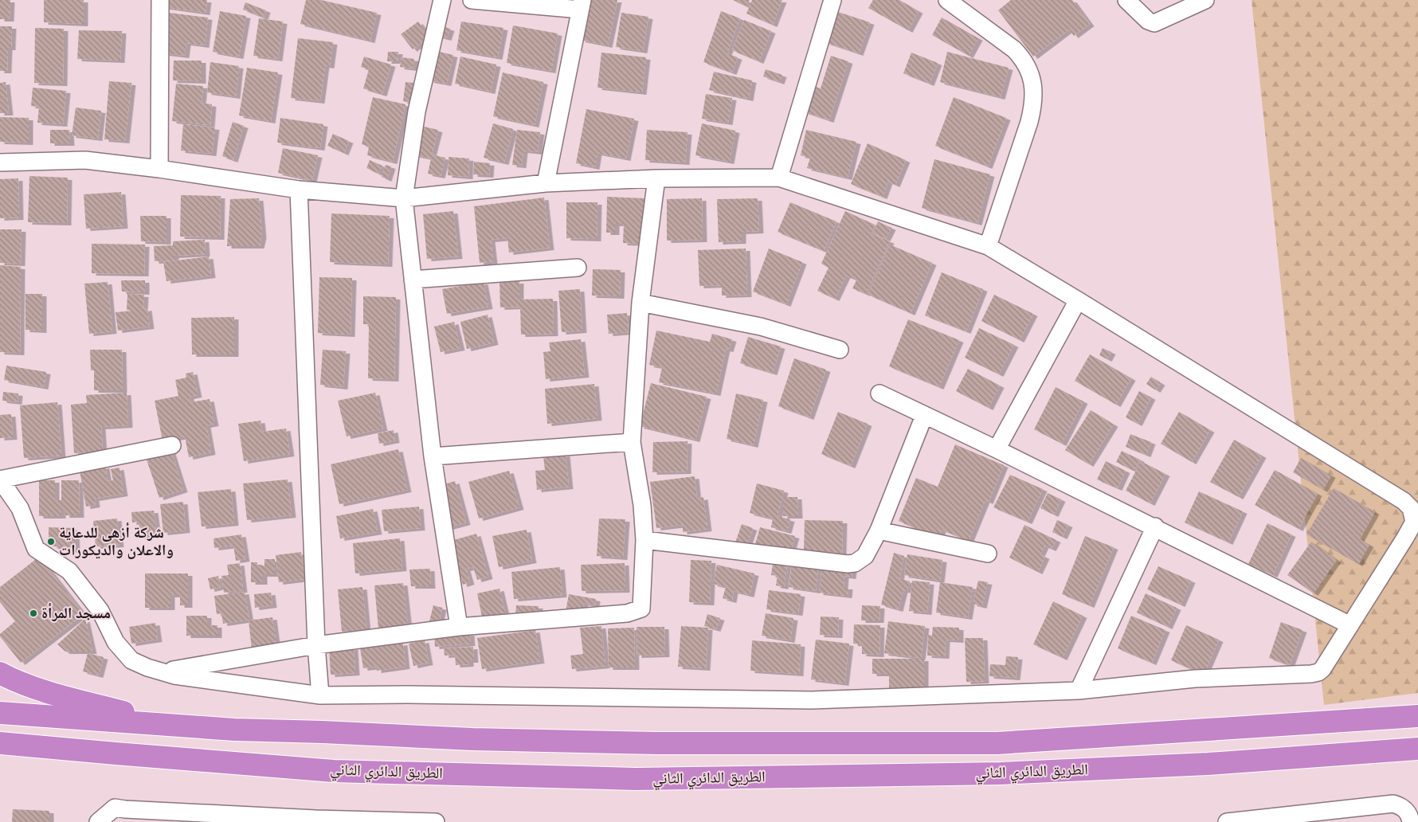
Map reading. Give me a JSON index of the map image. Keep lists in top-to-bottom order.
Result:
{
  "streets": {
    "highway": ["الطريق الدائري الثاني"]
  },
  "places": ["شركة أزهى للدعاية والاعلان والديكورات", "مسجد المرأة"]
}
